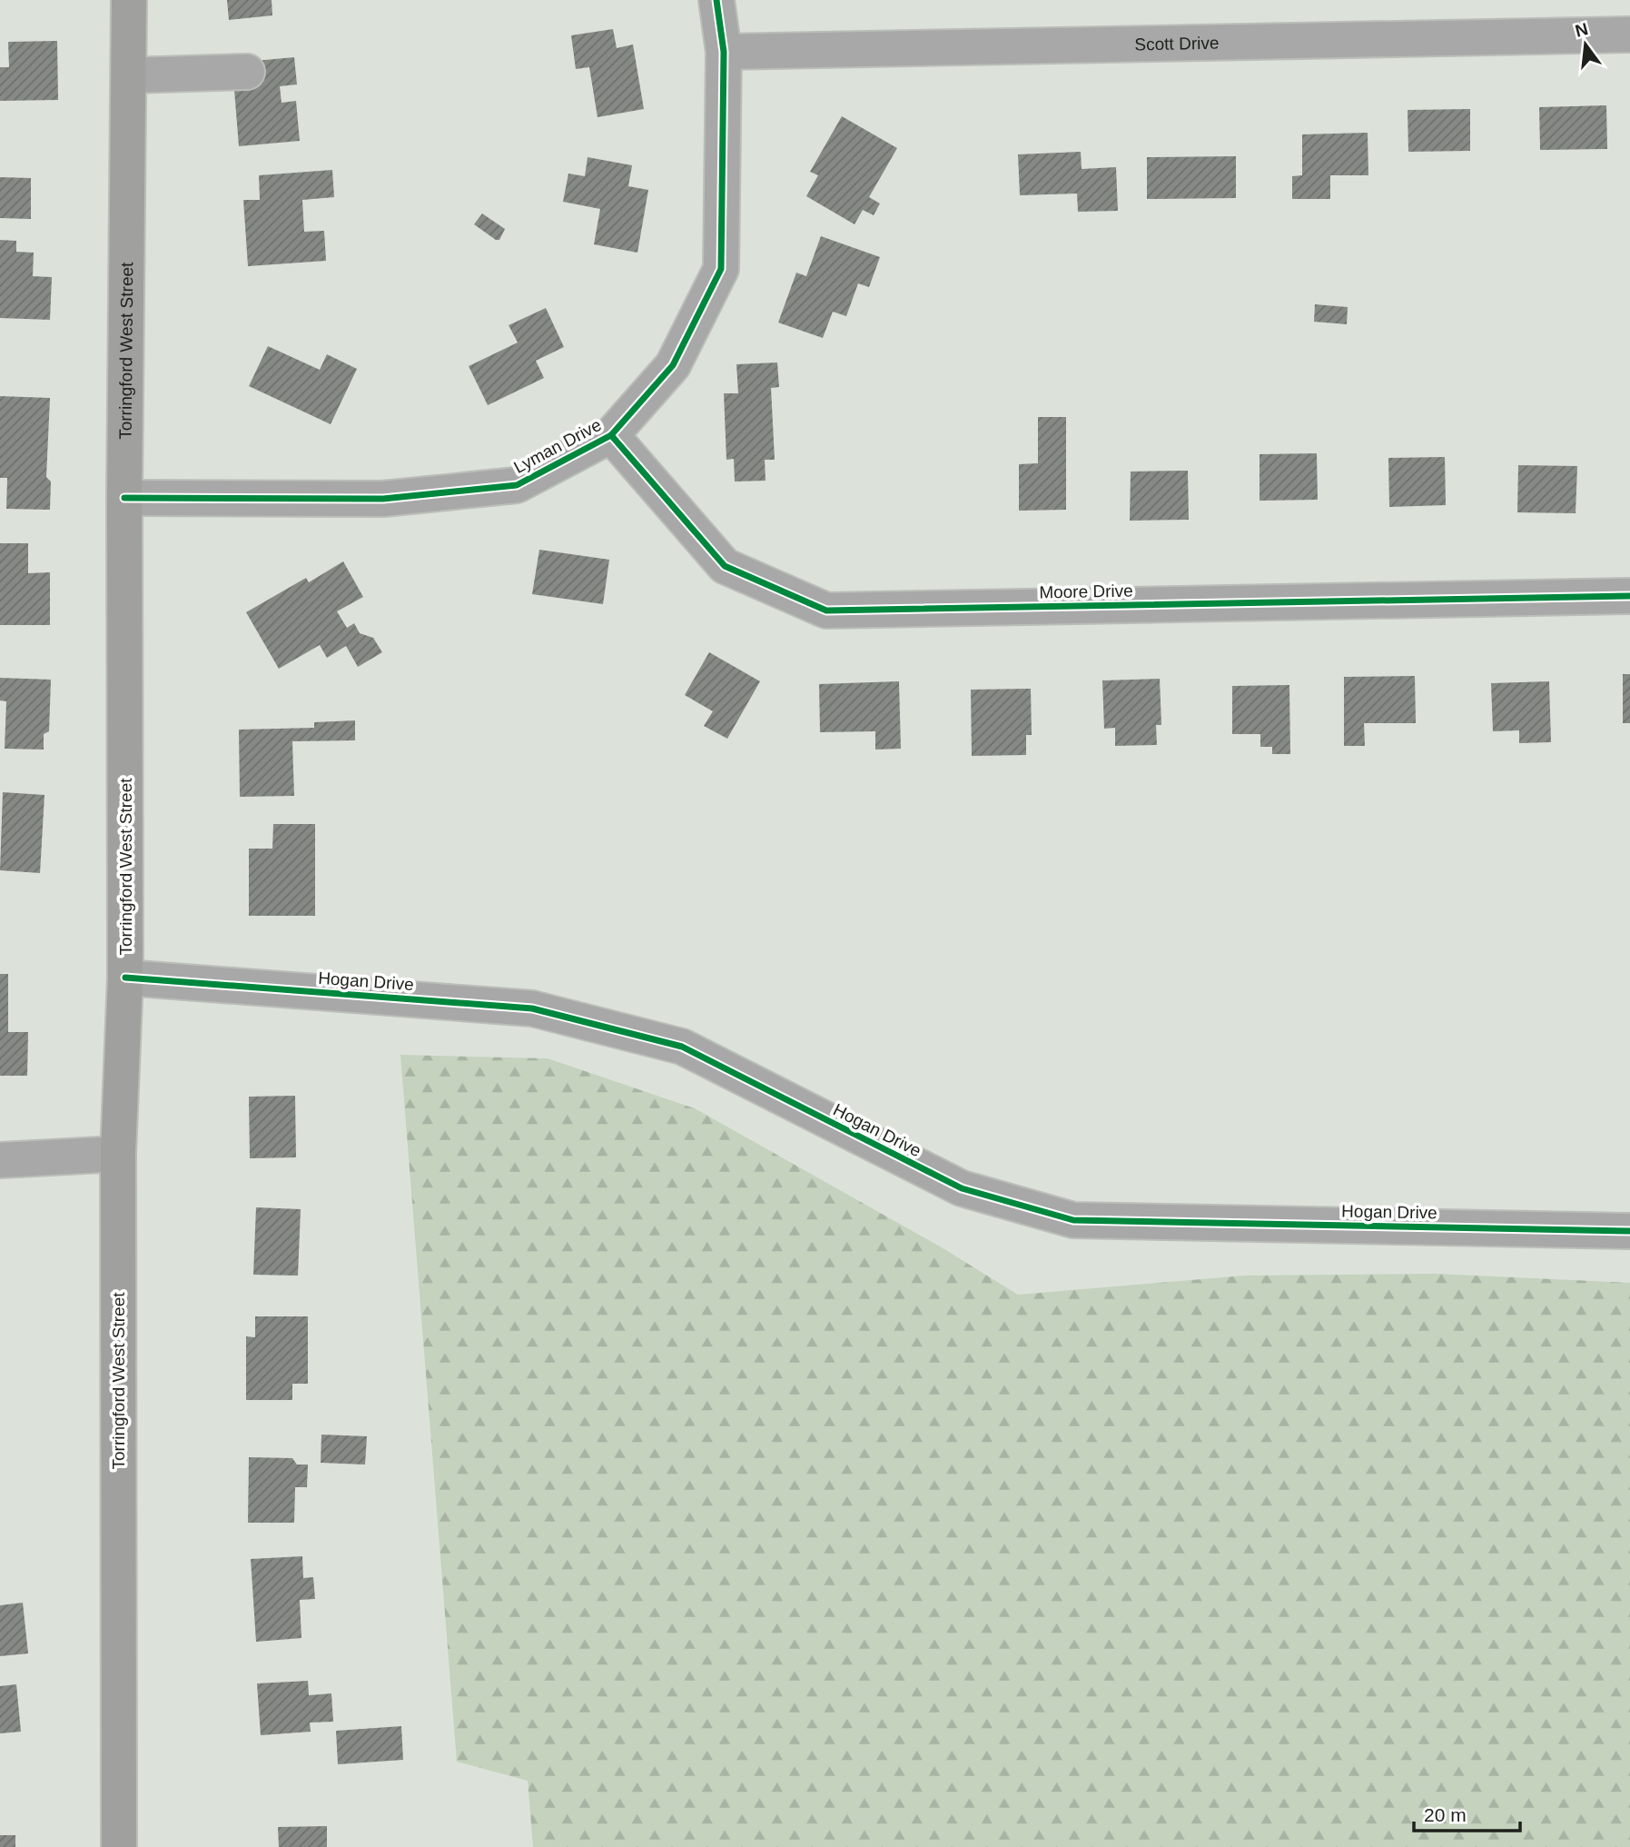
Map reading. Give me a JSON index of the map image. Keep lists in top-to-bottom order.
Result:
{
  "streets": {
    "main road": ["Torringford West Street"],
    "street": [
      "Scott Drive",
      "Lyman Drive",
      "Moore Drive",
      "Hogan Drive"
    ]
  },
  "crossings": [
    ["Scott Drive", "Lyman Drive"],
    ["Torringford West Street", "Lyman Drive"],
    ["Torringford West Street", "Hogan Drive"],
    ["Lyman Drive", "Moore Drive"]
  ],
  "scale_bar": "20 m",
  "north": "top"
}
